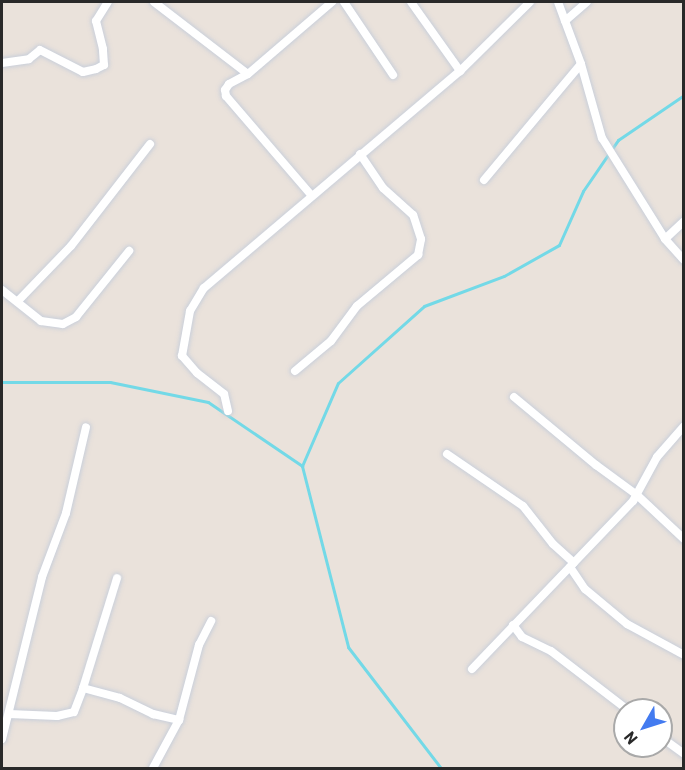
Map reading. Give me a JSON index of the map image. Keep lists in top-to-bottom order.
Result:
{
  "north": "bottom left"
}
